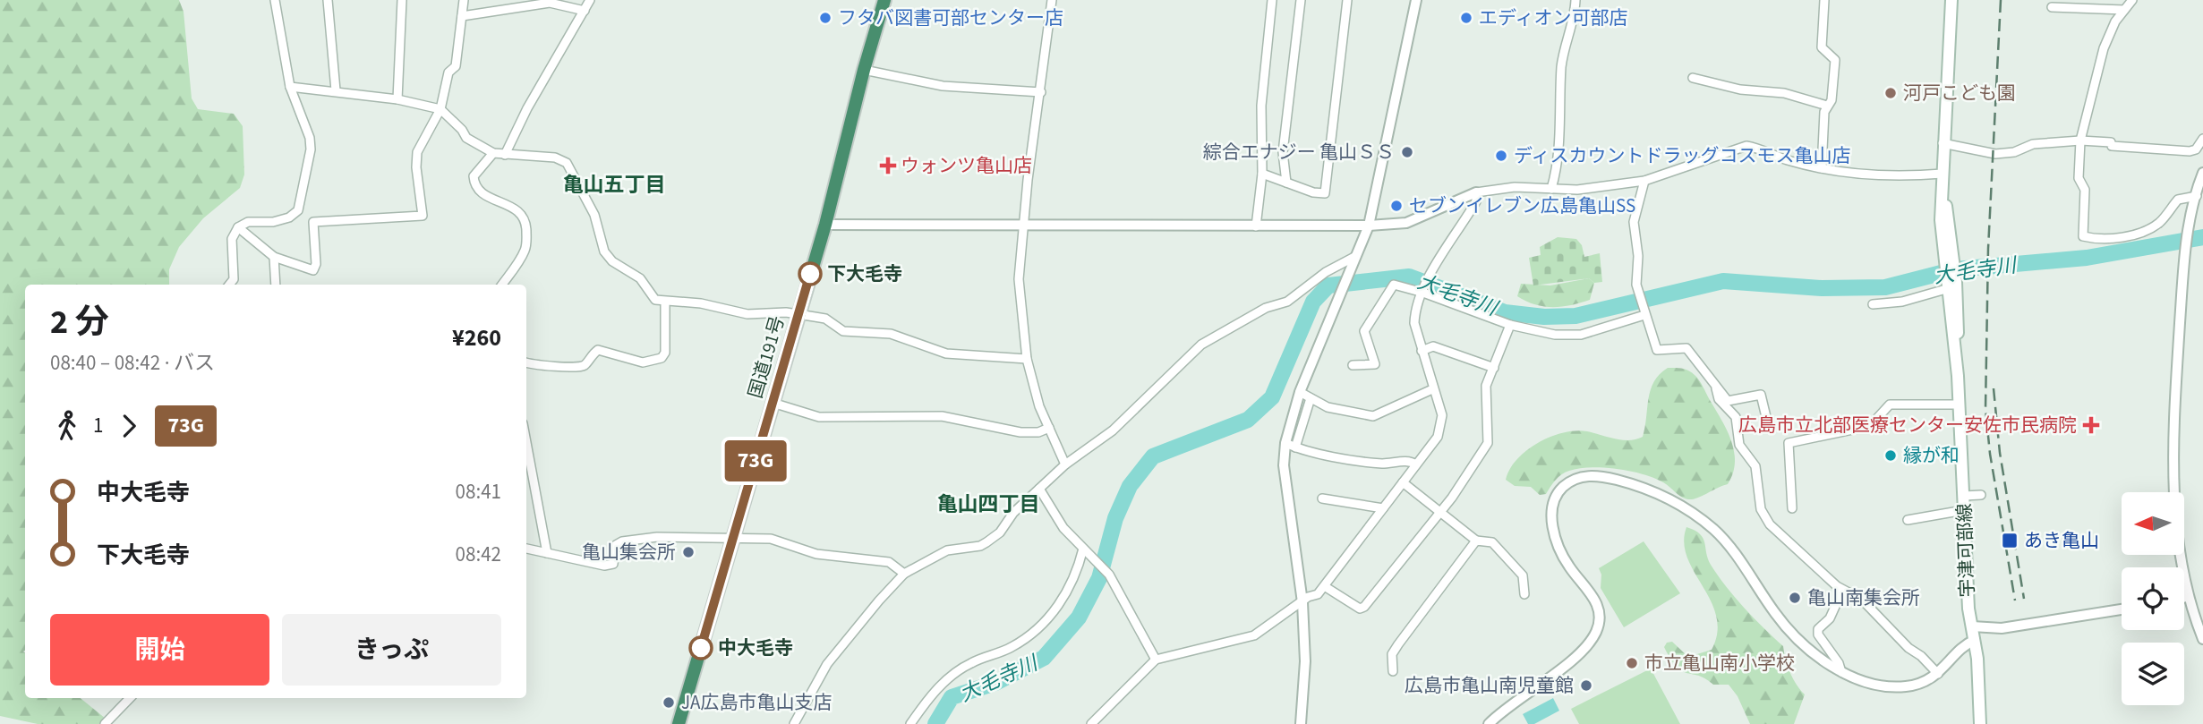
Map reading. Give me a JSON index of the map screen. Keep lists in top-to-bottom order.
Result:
{
  "streets": {
    "highway": ["国道191号"],
    "main road": ["宇津可部線"]
  },
  "districts": ["亀山五丁目", "亀山四丁目"],
  "water": ["大毛寺川"],
  "places": {
    "other": [
      "フタバ図書可部センター店",
      "エディオン可部店",
      "河戸こども園",
      "綜合エナジー 亀山ＳＳ",
      "ディスカウントドラッグコスモス亀山店",
      "セブンイレブン広島亀山SS",
      "下大毛寺",
      "縁が和",
      "亀山集会所",
      "亀山南集会所",
      "中大毛寺",
      "市立亀山南小学校",
      "広島市亀山南児童館",
      "JA広島市亀山支店"
    ],
    "health": ["ウォンツ亀山店", "広島市立北部医療センター安佐市民病院"],
    "transit": ["あき亀山"]
  },
  "lines": ["bus line 73G"],
  "north": "left",
  "page": {
    "on_map": "73G",
    "heading": ["2 分", "08:40 – 08:42 · バス", "¥260"],
    "legs": ["1", "73G"],
    "list": [
      {
        "name": "中大毛寺",
        "value": "08:41"
      },
      {
        "name": "下大毛寺",
        "value": "08:42"
      }
    ],
    "buttons": ["開始", "きっぷ"]
  }
}
